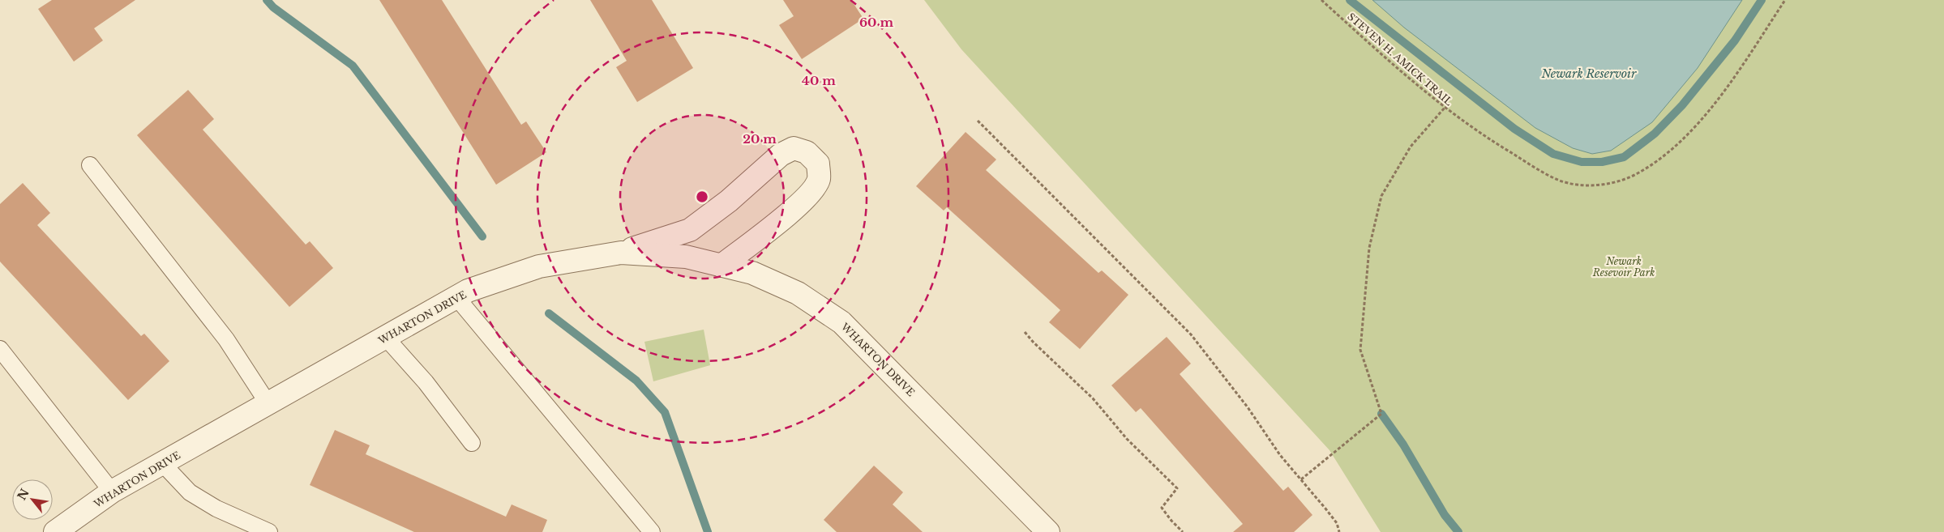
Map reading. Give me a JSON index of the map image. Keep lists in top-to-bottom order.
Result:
{
  "streets": {
    "street": ["WHARTON DRIVE"],
    "path": ["STEVEN H. AMICK TRAIL"]
  },
  "water": ["Newark Reservoir"],
  "parks": ["Newark Resevoir Park"],
  "north": "top left",
  "rings": ["60 m", "40 m", "20 m"]
}
